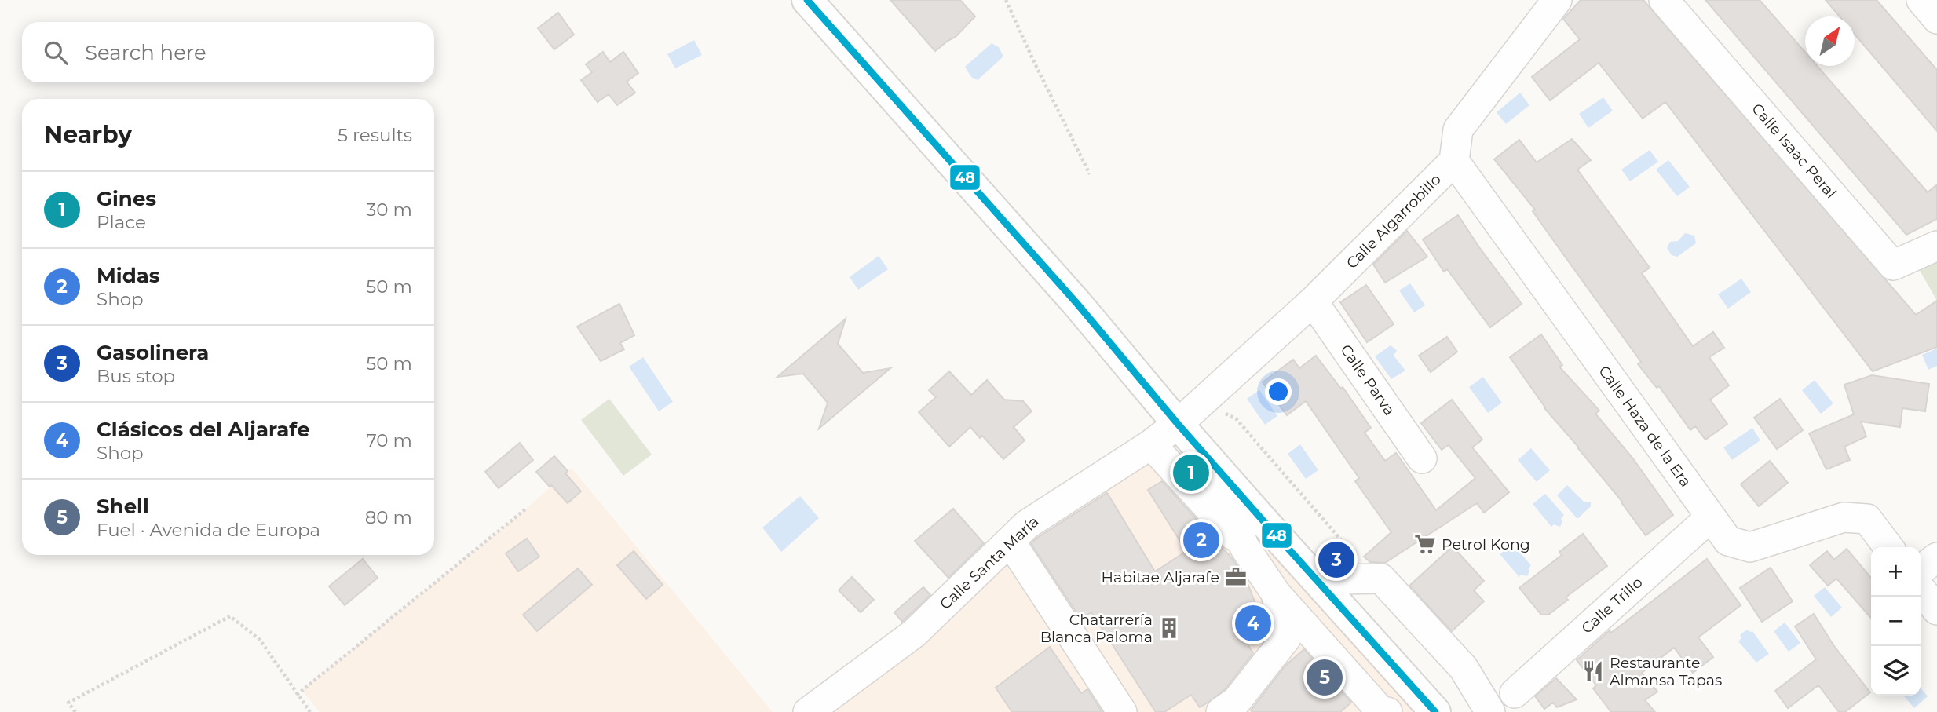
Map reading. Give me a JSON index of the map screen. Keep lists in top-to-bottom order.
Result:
{
  "streets": {
    "street": [
      "Calle Isaac Peral",
      "Calle Algarrobillo",
      "Calle Parva",
      "Calle Haza de la Era",
      "Calle Santa María",
      "Calle Trillo"
    ]
  },
  "crossings": [
    ["Calle Algarrobillo", "Calle Parva"],
    ["Calle Algarrobillo", "Calle Haza de la Era"],
    ["Calle Algarrobillo", "Calle Santa María"],
    ["Calle Haza de la Era", "Calle Trillo"]
  ],
  "places": {
    "supermarket": ["Petrol Kong"],
    "office": ["Habitae Aljarafe"],
    "building": ["Chatarrería Blanca Paloma"],
    "restaurant": ["Restaurante Almansa Tapas"]
  },
  "lines": ["transit line 48"],
  "north": "top right",
  "page": {
    "search": "Search here",
    "heading": ["Nearby", "5 results"],
    "list": [
      {
        "mark": "1",
        "name": "Gines",
        "note": "Place",
        "value": "30 m"
      },
      {
        "mark": "2",
        "name": "Midas",
        "note": "Shop",
        "value": "50 m"
      },
      {
        "mark": "3",
        "name": "Gasolinera",
        "note": "Bus stop",
        "value": "50 m"
      },
      {
        "mark": "4",
        "name": "Clásicos del Aljarafe",
        "note": "Shop",
        "value": "70 m"
      },
      {
        "mark": "5",
        "name": "Shell",
        "note": "Fuel · Avenida de Europa",
        "value": "80 m"
      }
    ],
    "pins": [
      "1",
      "2",
      "3",
      "4",
      "5"
    ],
    "map_buttons": ["+", "−"]
  }
}
